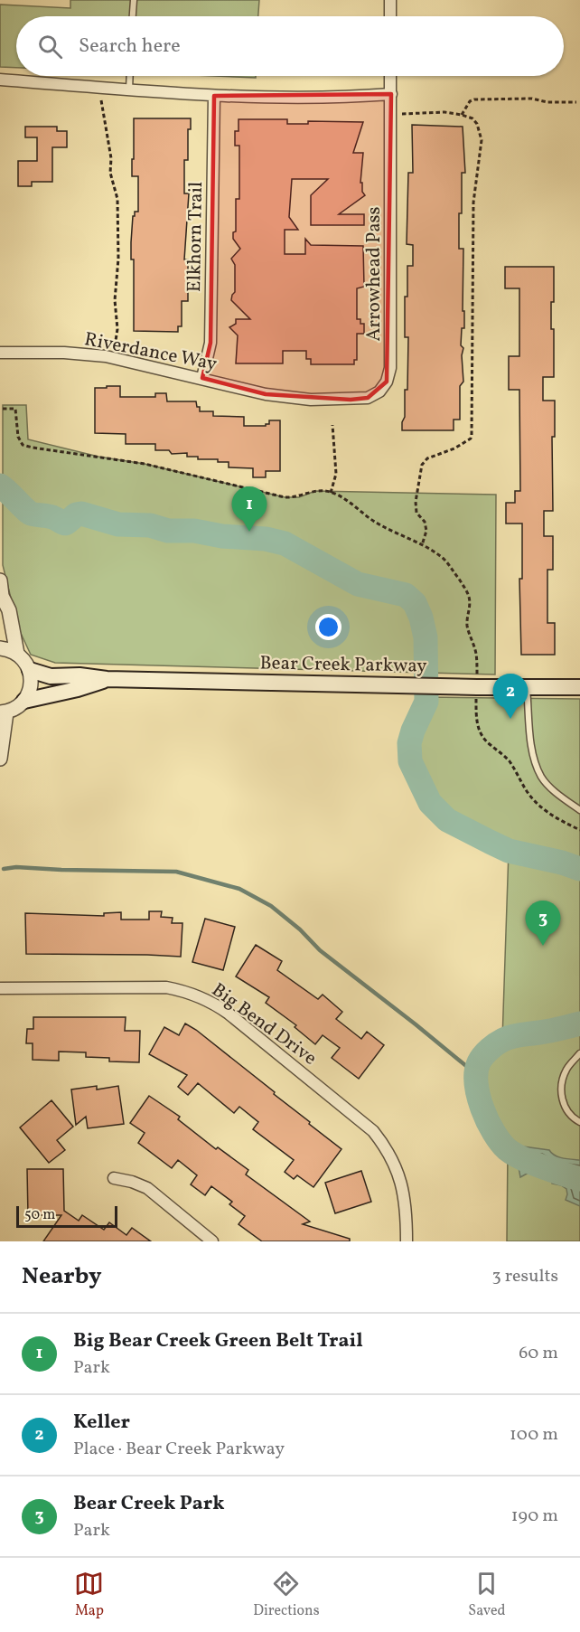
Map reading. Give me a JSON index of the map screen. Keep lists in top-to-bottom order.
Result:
{
  "streets": {
    "main road": ["Bear Creek Parkway"],
    "street": [
      "Elkhorn Trail",
      "Arrowhead Pass",
      "Riverdance Way",
      "Big Bend Drive"
    ]
  },
  "crossings": [
    ["Elkhorn Trail", "Riverdance Way"],
    ["Arrowhead Pass", "Riverdance Way"]
  ],
  "scale_bar": "50 m",
  "page": {
    "search": "Search here",
    "pins": ["1", "2", "3"],
    "scale": "50 m",
    "heading": ["Nearby", "3 results"],
    "list": [
      {
        "mark": "1",
        "name": "Big Bear Creek Green Belt Trail",
        "note": "Park",
        "value": "60 m"
      },
      {
        "mark": "2",
        "name": "Keller",
        "note": "Place · Bear Creek Parkway",
        "value": "100 m"
      },
      {
        "mark": "3",
        "name": "Bear Creek Park",
        "note": "Park",
        "value": "190 m"
      }
    ],
    "nav": ["Map", "Directions", "Saved"]
  }
}
